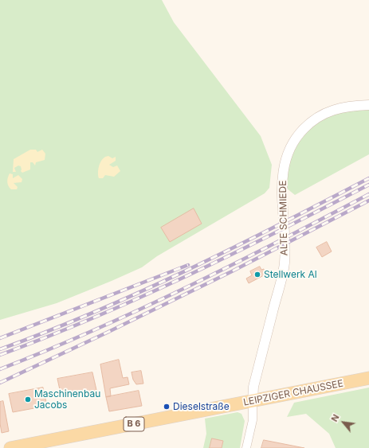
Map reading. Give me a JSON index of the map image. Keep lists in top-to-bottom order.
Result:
{
  "streets": {
    "main road": ["LEIPZIGER CHAUSSEE", "B 6"],
    "street": ["ALTE SCHMIEDE"]
  },
  "crossings": [
    ["ALTE SCHMIEDE", "LEIPZIGER CHAUSSEE"]
  ],
  "places": ["Stellwerk Al", "Maschinenbau Jacobs", "Dieselstraße"],
  "north": "top left"
}
